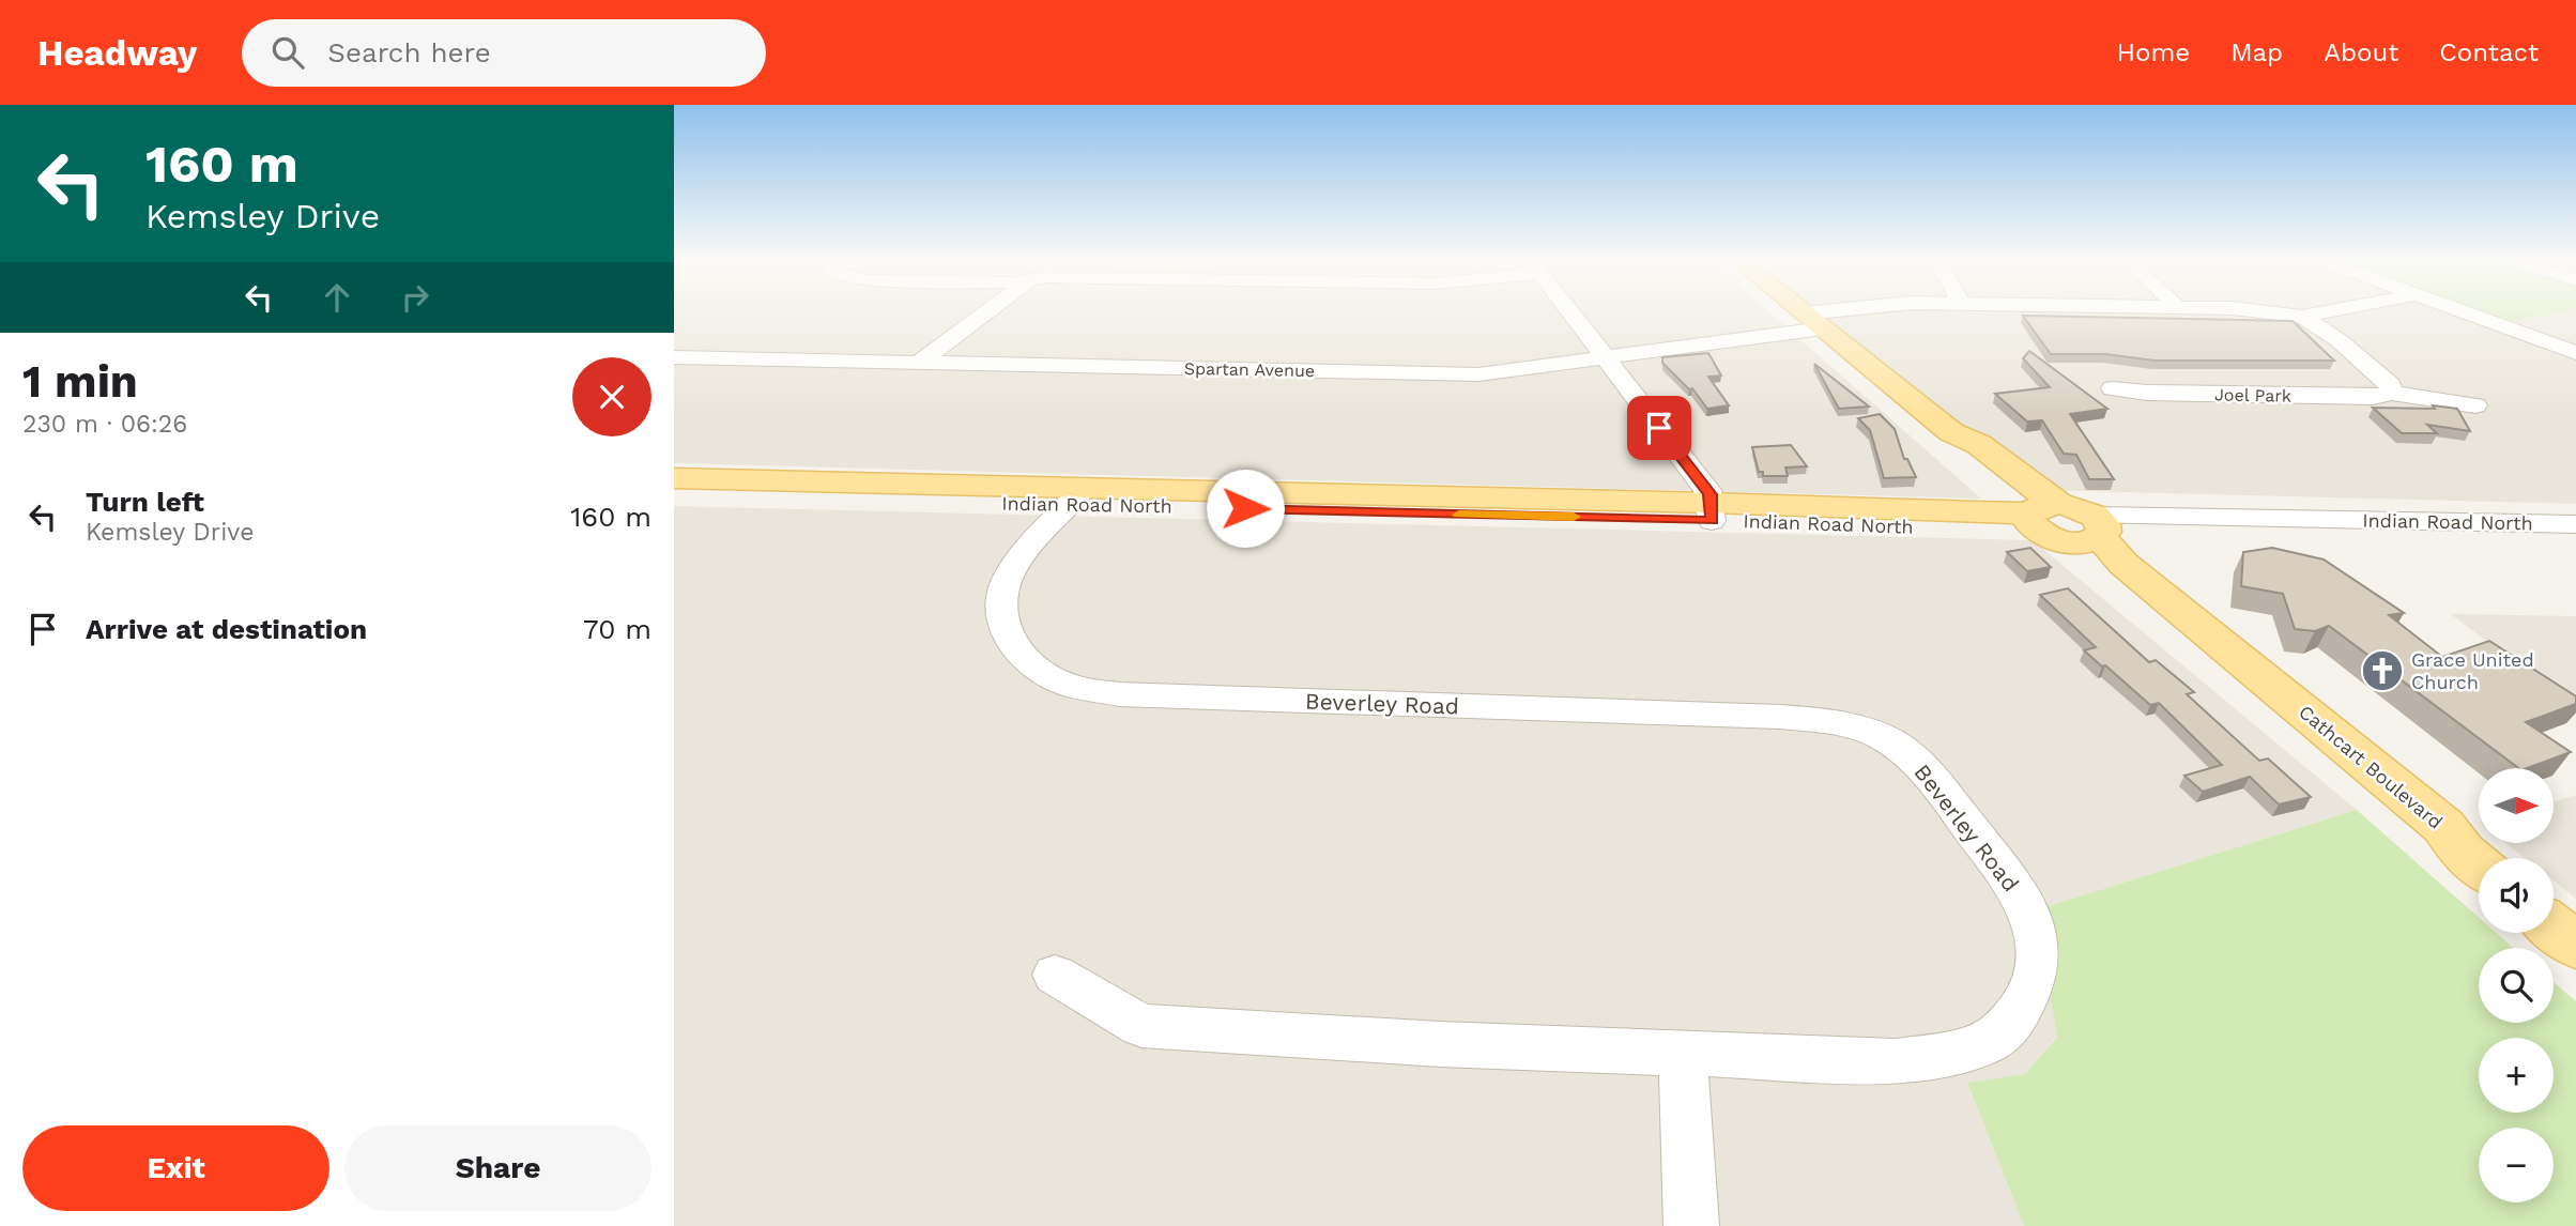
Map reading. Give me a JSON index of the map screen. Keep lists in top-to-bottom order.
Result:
{
  "streets": {
    "main road": ["Indian Road North", "Cathcart Boulevard"],
    "street": ["Spartan Avenue", "Joel Park", "Beverley Road"]
  },
  "crossings": [
    ["Spartan Avenue", "Cathcart Boulevard"],
    ["Indian Road North", "Beverley Road"],
    ["Indian Road North", "Cathcart Boulevard"]
  ],
  "places": {
    "church": ["Grace United Church"]
  },
  "north": "right",
  "page": {
    "header": "Headway",
    "search": "Search here",
    "nav": [
      "Home",
      "Map",
      "About",
      "Contact"
    ],
    "turn": ["160 m", "Kemsley Drive"],
    "heading": ["1 min", "230 m · 06:26"],
    "list": [
      {
        "name": "Turn left",
        "note": "Kemsley Drive",
        "value": "160 m"
      },
      {
        "name": "Arrive at destination",
        "value": "70 m"
      }
    ],
    "map_buttons": ["+", "−"],
    "buttons": ["Exit", "Share"]
  }
}
